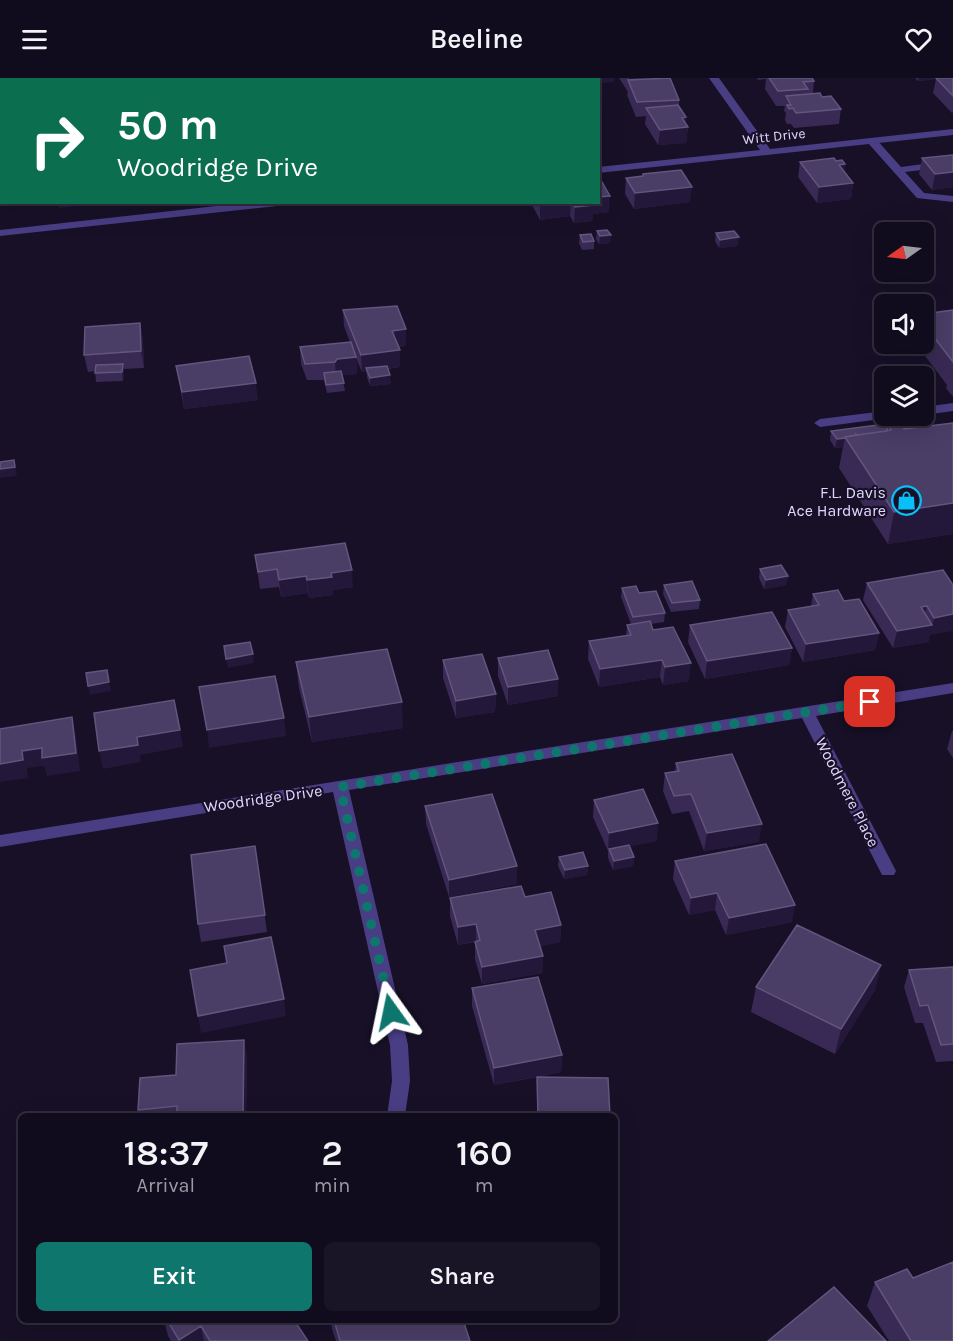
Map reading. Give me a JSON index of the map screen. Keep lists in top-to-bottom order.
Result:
{
  "streets": {
    "street": ["Witt Drive", "Woodmere Place", "Woodridge Drive"]
  },
  "crossings": [
    ["Woodmere Place", "Woodridge Drive"]
  ],
  "places": {
    "shop": ["F.L. Davis Ace Hardware"]
  },
  "north": "left",
  "page": {
    "header": "Beeline",
    "turn": ["50 m", "Woodridge Drive"],
    "eta": [
      "18:37",
      "Arrival",
      "2",
      "min",
      "160",
      "m"
    ],
    "buttons": ["Exit", "Share"]
  }
}
